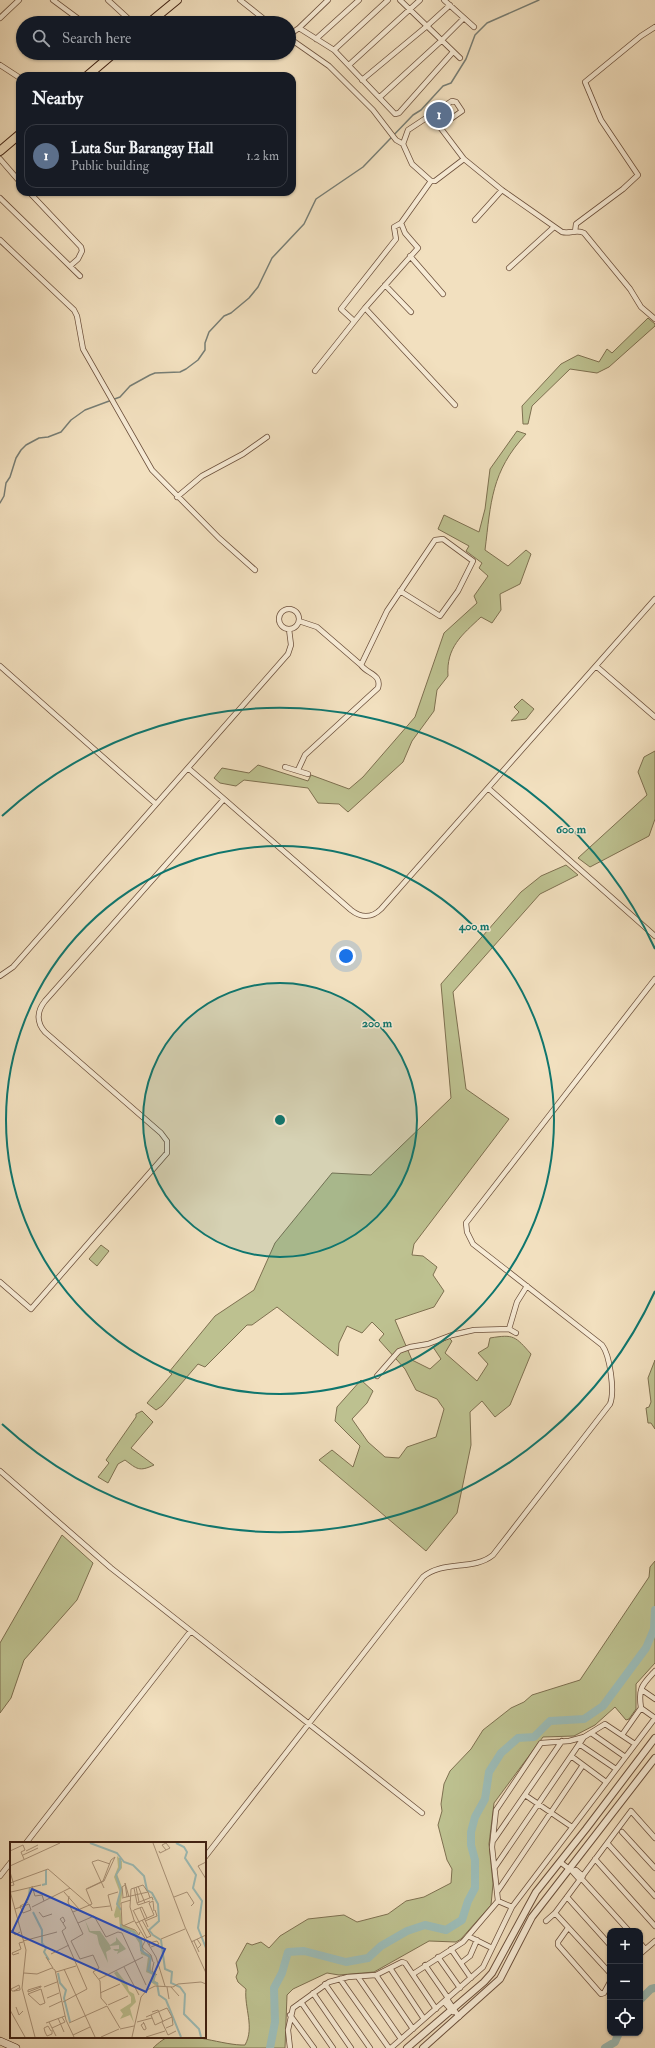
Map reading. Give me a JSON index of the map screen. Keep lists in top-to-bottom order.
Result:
{
  "page": {
    "search": "Search here",
    "heading": "Nearby",
    "pins": "1",
    "list": [
      {
        "mark": "1",
        "name": "Luta Sur Barangay Hall",
        "note": "Public building",
        "value": "1.2 km"
      }
    ],
    "map_buttons": ["+", "−"]
  },
  "rings": ["600 m", "400 m", "200 m"]
}
